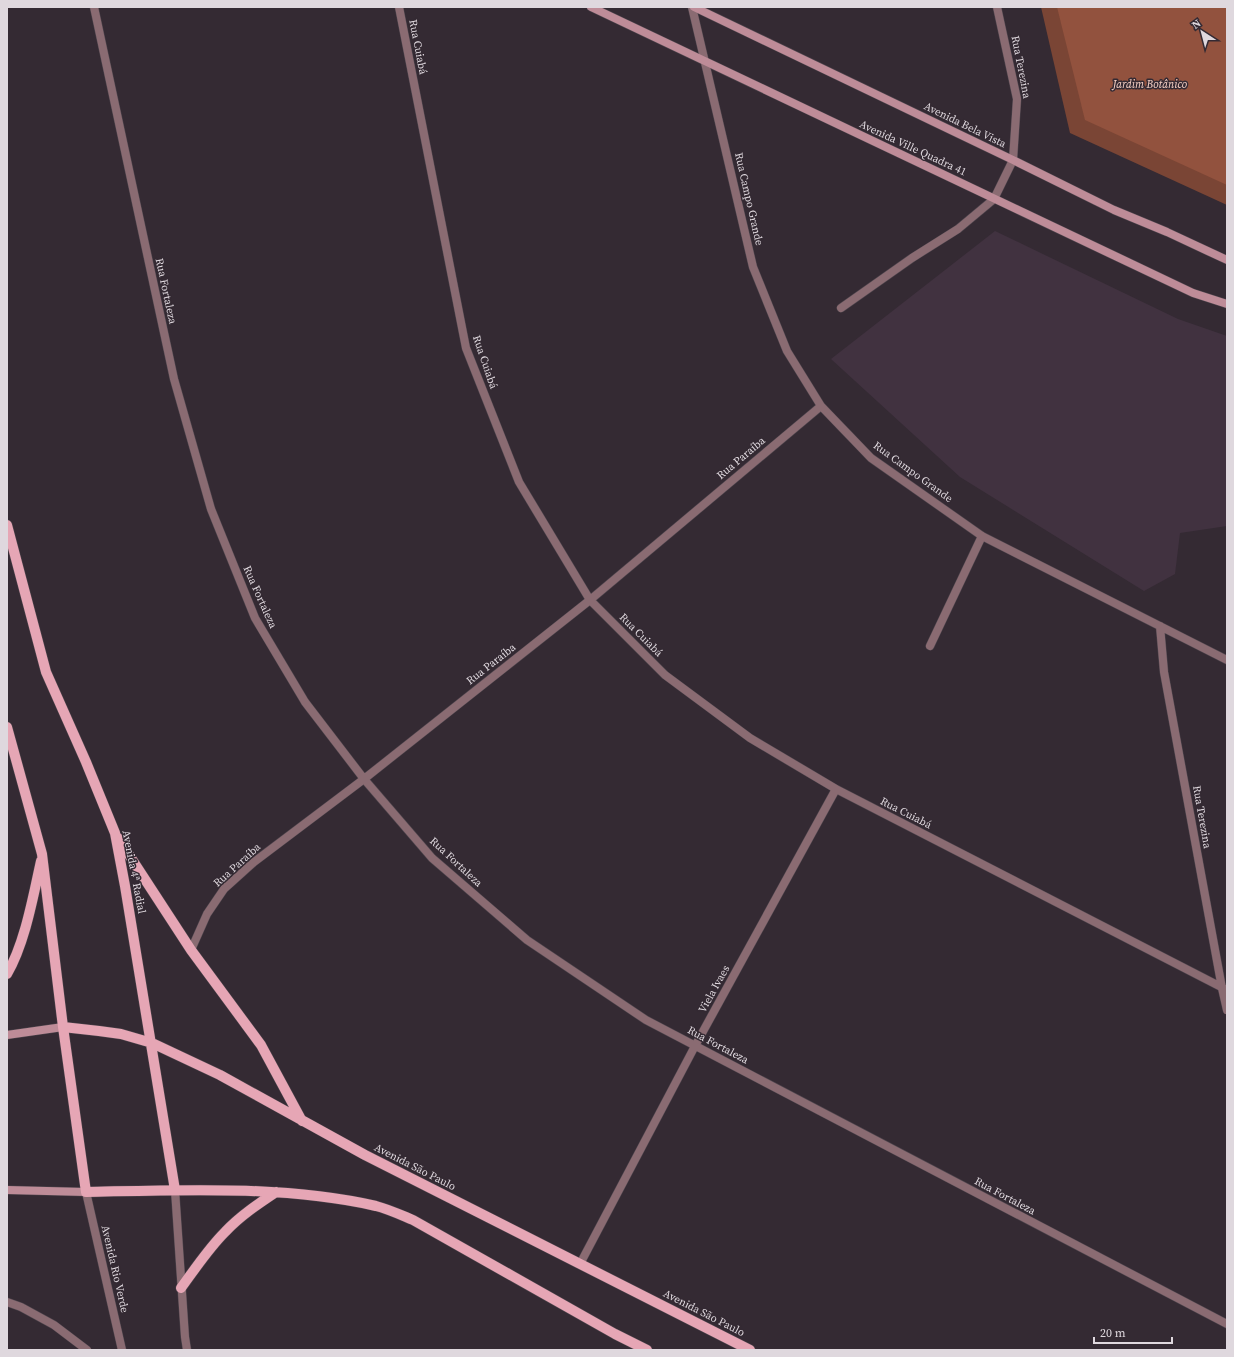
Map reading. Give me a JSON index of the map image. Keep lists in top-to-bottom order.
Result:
{
  "streets": {
    "main road": [
      "Avenida Bela Vista",
      "Avenida Ville Quadra 41",
      "Avenida 4ª Radial",
      "Avenida São Paulo"
    ],
    "street": [
      "Rua Cuiabá",
      "Rua Terezina",
      "Rua Campo Grande",
      "Rua Fortaleza",
      "Rua Paraíba",
      "Viela Ivaes",
      "Avenida Rio Verde"
    ]
  },
  "crossings": [
    ["Rua Cuiabá", "Rua Terezina"],
    ["Rua Cuiabá", "Rua Paraíba"],
    ["Rua Cuiabá", "Viela Ivaes"],
    ["Rua Terezina", "Avenida Bela Vista"],
    ["Rua Terezina", "Avenida Ville Quadra 41"],
    ["Rua Terezina", "Rua Campo Grande"],
    ["Avenida Bela Vista", "Rua Campo Grande"],
    ["Avenida Ville Quadra 41", "Rua Campo Grande"],
    ["Rua Campo Grande", "Rua Paraíba"],
    ["Rua Fortaleza", "Rua Paraíba"],
    ["Rua Fortaleza", "Viela Ivaes"],
    ["Avenida 4ª Radial", "Avenida São Paulo"],
    ["Viela Ivaes", "Avenida São Paulo"]
  ],
  "parks": ["Jardim Botânico"],
  "scale_bar": "20 m",
  "north": "top left"
}
